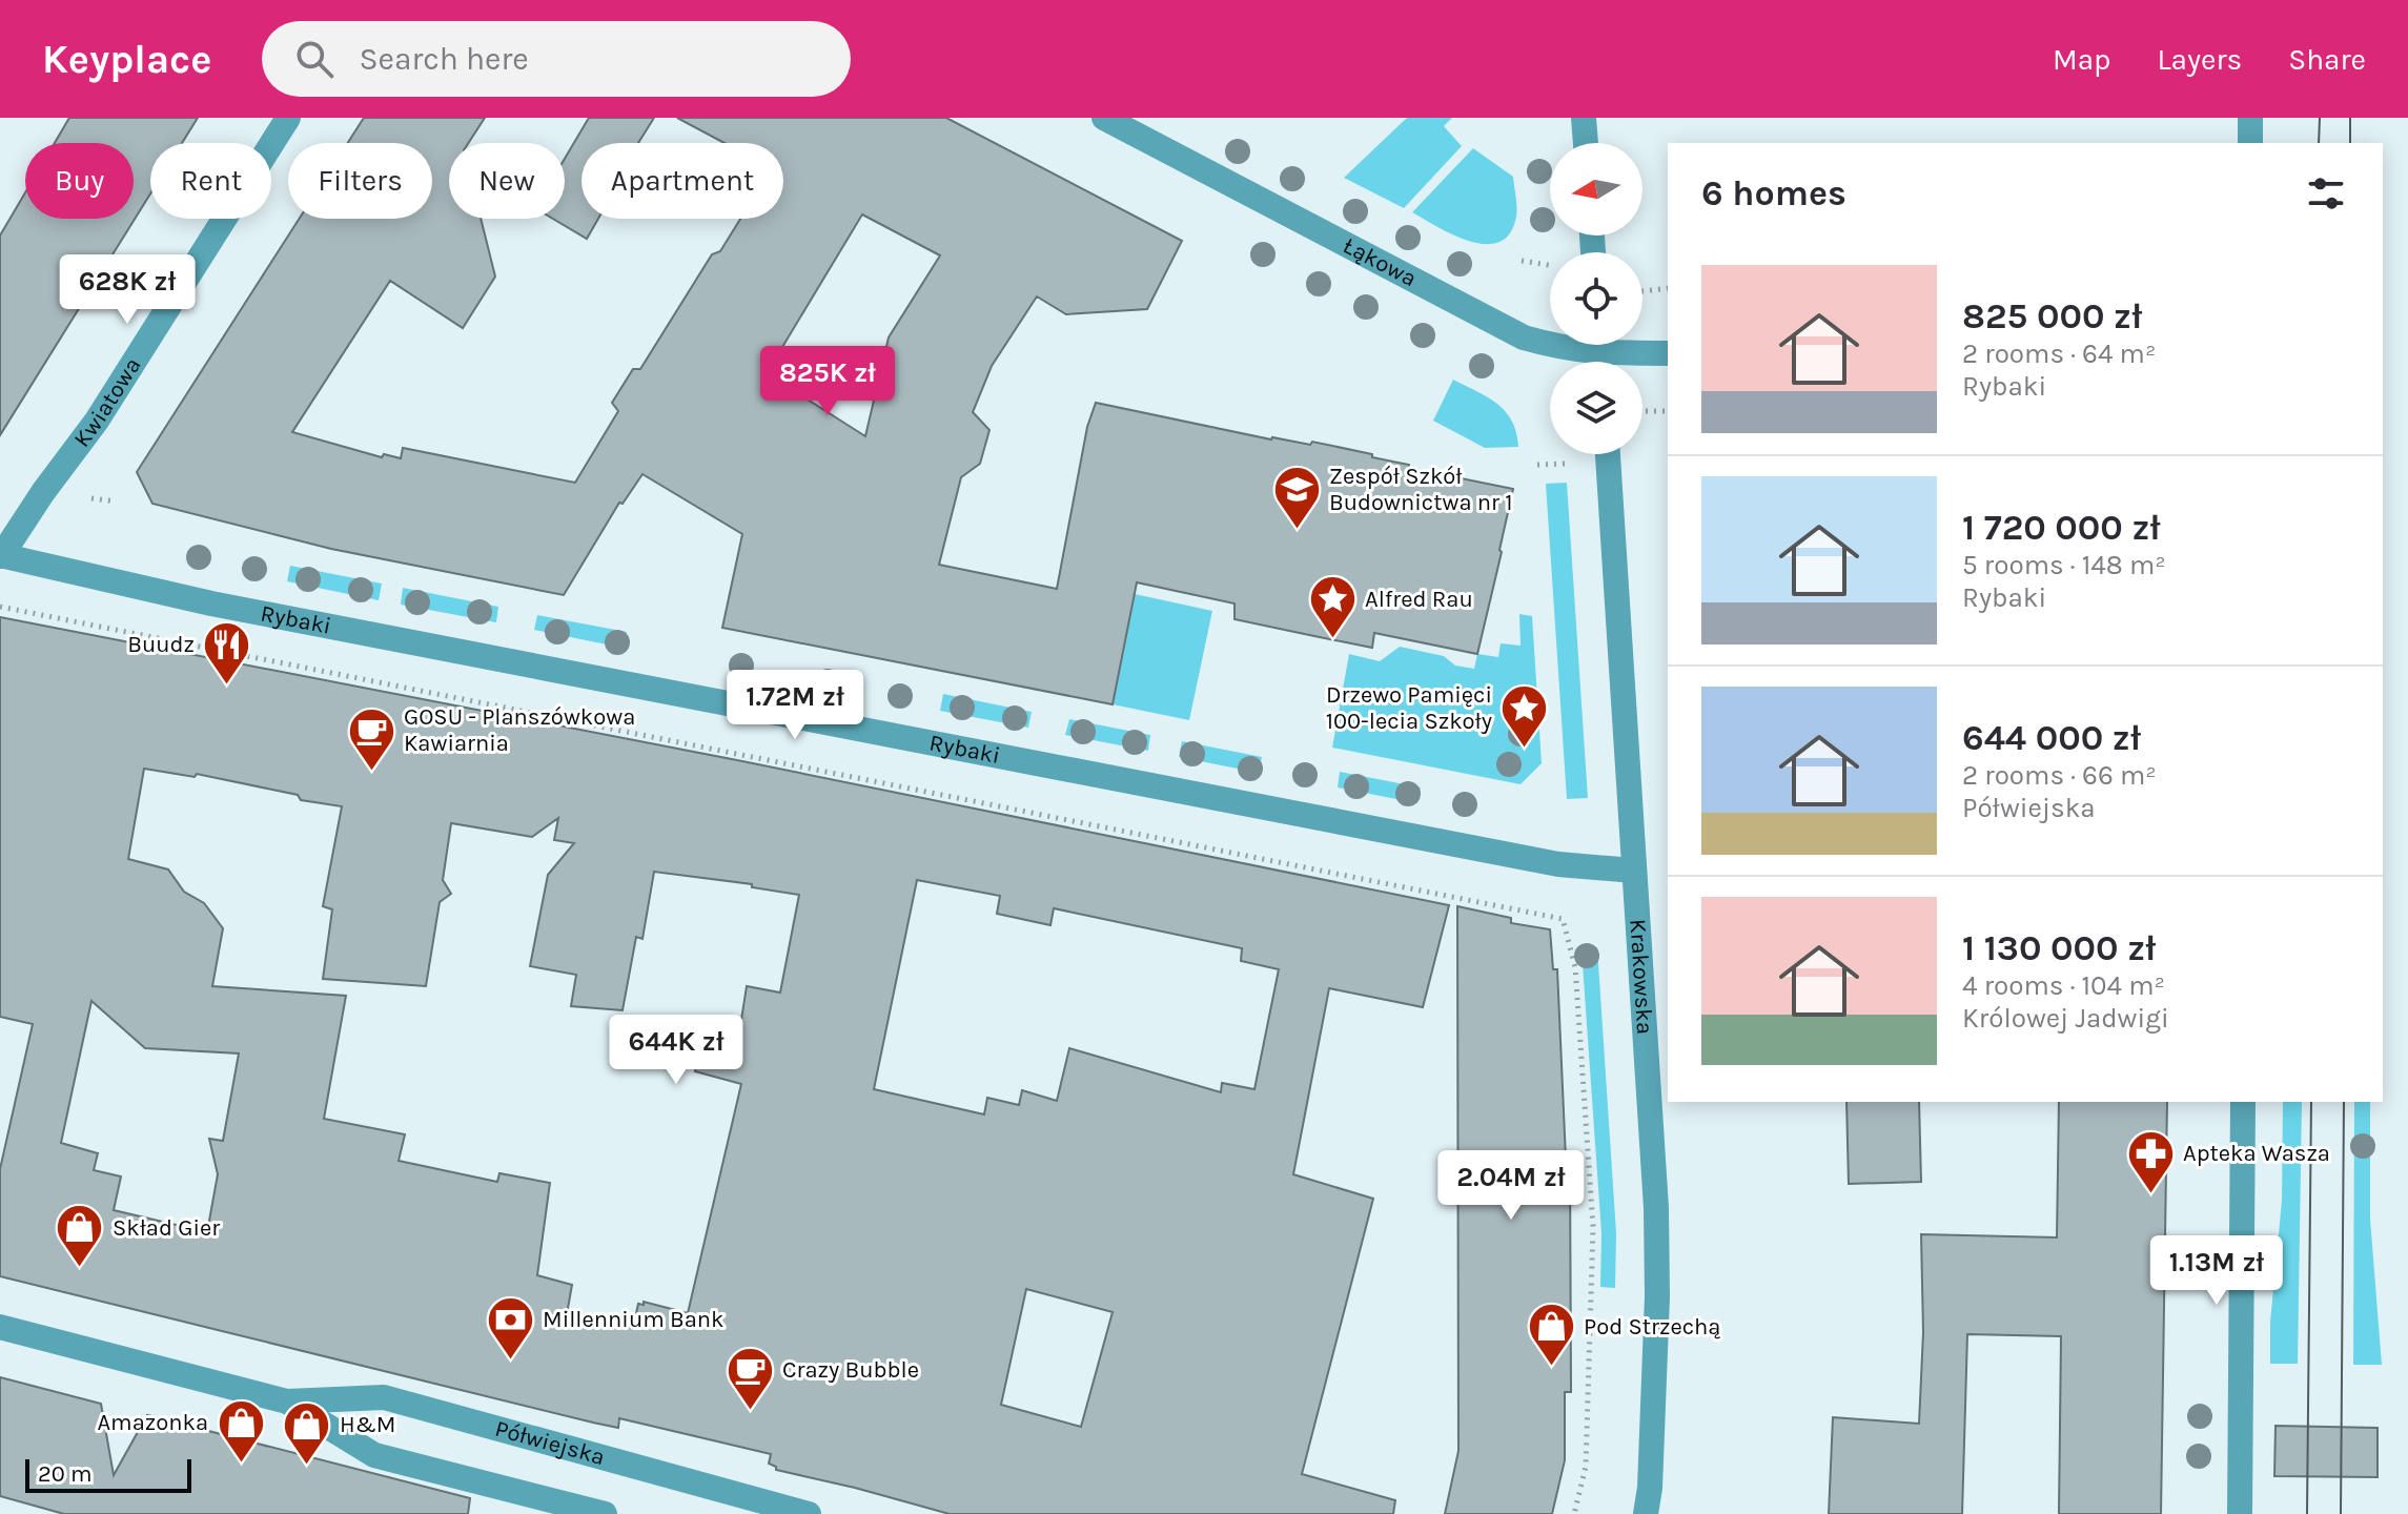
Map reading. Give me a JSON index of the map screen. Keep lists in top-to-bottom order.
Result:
{
  "streets": {
    "street": [
      "Łąkowa",
      "Kwiatowa",
      "Rybaki",
      "Krakowska",
      "Półwiejska"
    ]
  },
  "crossings": [
    ["Kwiatowa", "Rybaki"],
    ["Rybaki", "Krakowska"]
  ],
  "places": {
    "school or university": ["Zespół Szkół Budownictwa nr 1"],
    "place": ["Alfred Rau", "Drzewo Pamięci 100-lecia Szkoły"],
    "restaurant": ["Buudz"],
    "cafe": ["GOSU - Planszówkowa Kawiarnia", "Crazy Bubble"],
    "pharmacy": ["Apteka Wasza"],
    "shop": [
      "Skład Gier",
      "Pod Strzechą",
      "Amazonka",
      "H&M"
    ],
    "bank": ["Millennium Bank"]
  },
  "scale_bar": "20 m",
  "north": "left",
  "page": {
    "header": "Keyplace",
    "search": "Search here",
    "nav": ["Map", "Layers", "Share"],
    "chip": [
      "Buy",
      "Rent",
      "Filters",
      "New",
      "Apartment"
    ],
    "heading": "6 homes",
    "list": [
      {
        "name": "825 000 zł",
        "note": "2 rooms · 64 m² · Rybaki"
      },
      {
        "name": "1 720 000 zł",
        "note": "5 rooms · 148 m² · Rybaki"
      },
      {
        "name": "644 000 zł",
        "note": "2 rooms · 66 m² · Półwiejska"
      },
      {
        "name": "1 130 000 zł",
        "note": "4 rooms · 104 m² · Królowej Jadwigi"
      }
    ],
    "price": [
      "628K zł",
      "825K zł",
      "1.72M zł",
      "644K zł",
      "2.04M zł",
      "1.13M zł"
    ],
    "scale": "20 m"
  }
}
